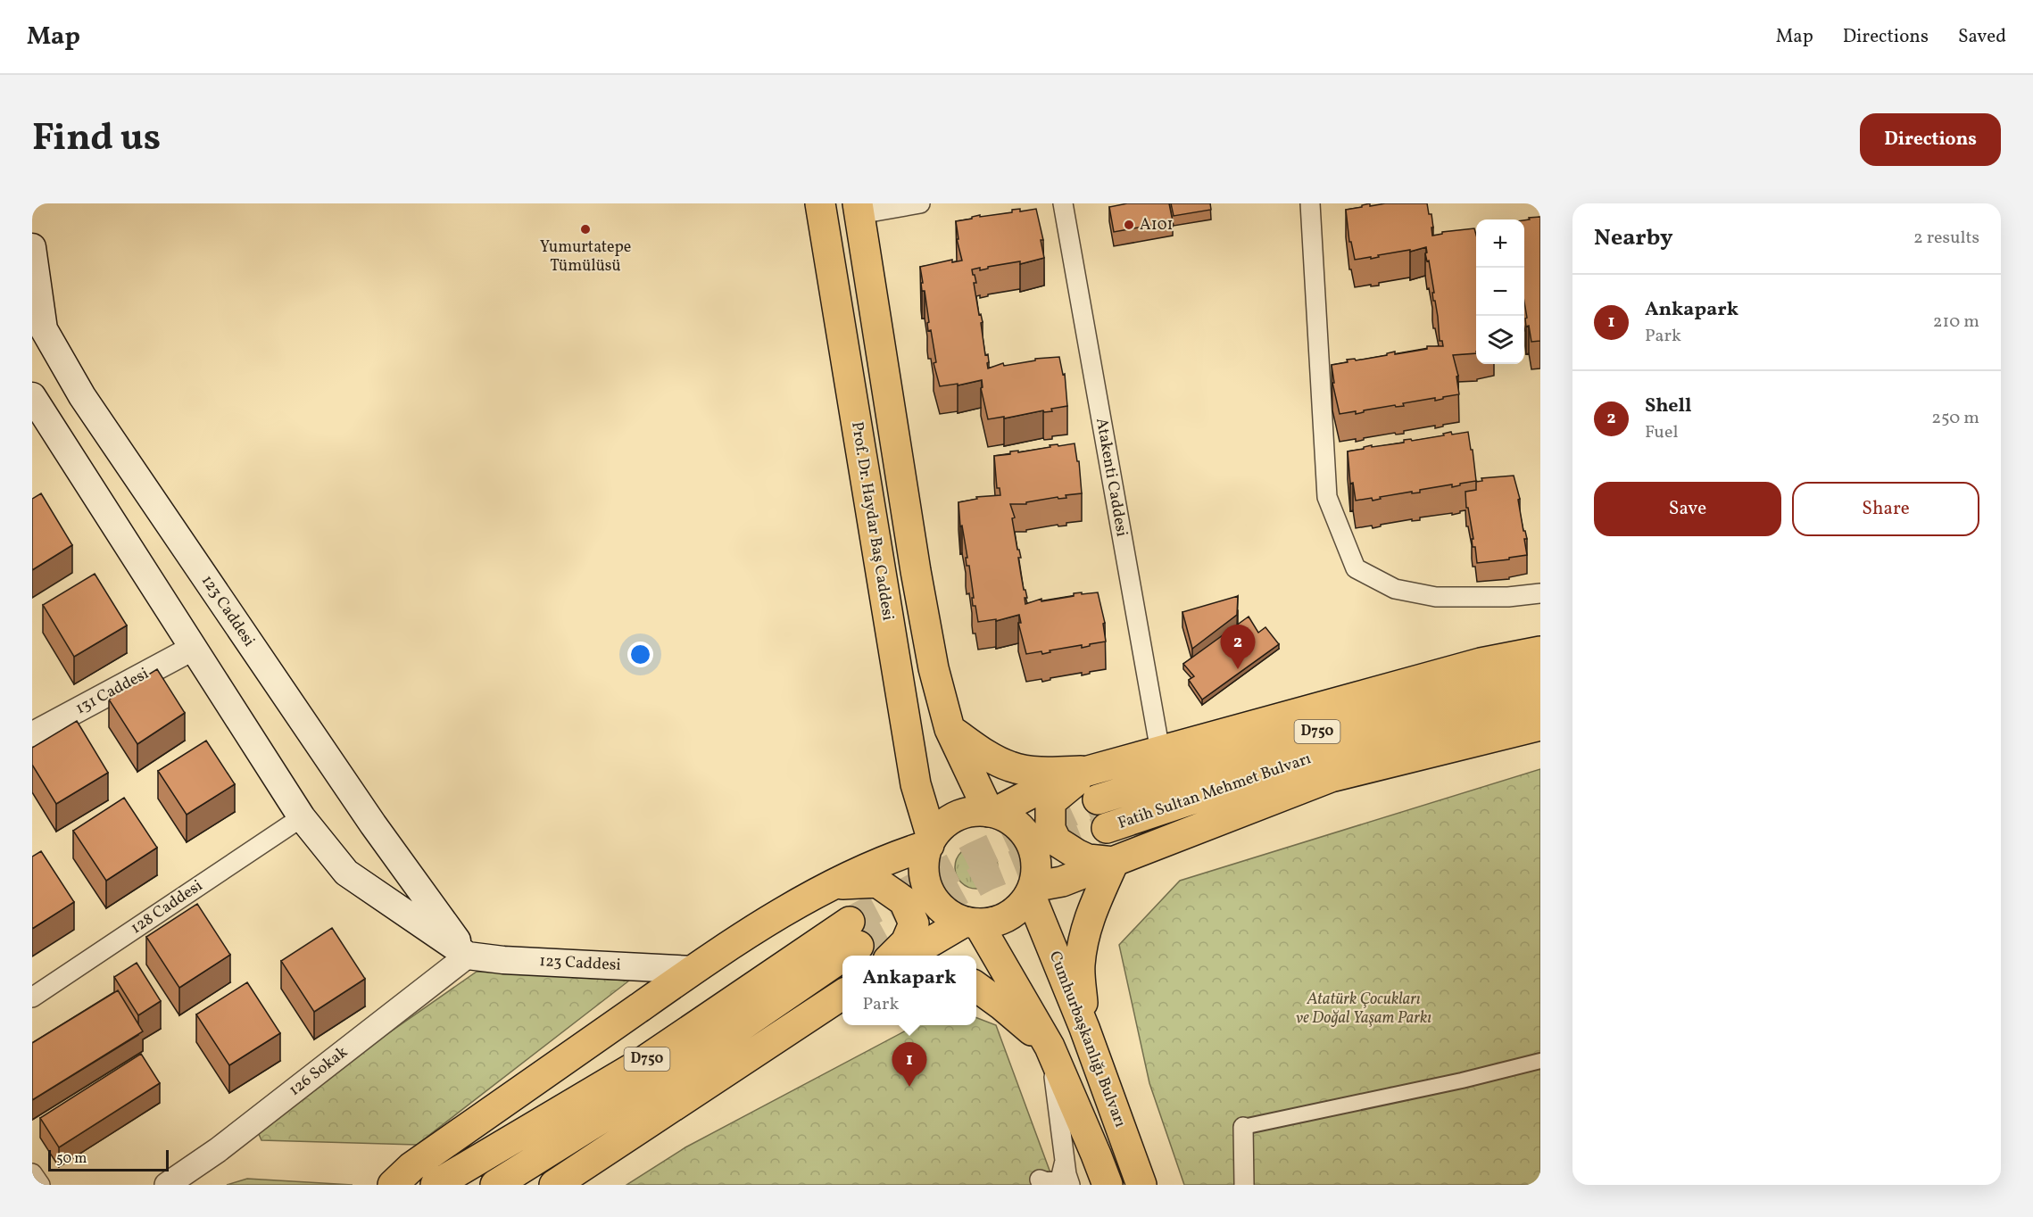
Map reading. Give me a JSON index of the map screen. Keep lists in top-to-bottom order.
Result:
{
  "streets": {
    "main road": [
      "Prof. Dr. Haydar Baş Caddesi",
      "123 Caddesi",
      "D750",
      "Fatih Sultan Mehmet Bulvarı",
      "Cumhurbaşkanlığı Bulvarı"
    ],
    "street": [
      "Atakenti Caddesi",
      "131 Caddesi",
      "128 Caddesi",
      "126 Sokak"
    ]
  },
  "crossings": [
    ["Prof. Dr. Haydar Baş Caddesi", "Cumhurbaşkanlığı Bulvarı"],
    ["123 Caddesi", "131 Caddesi"],
    ["123 Caddesi", "128 Caddesi"],
    ["123 Caddesi", "126 Sokak"]
  ],
  "parks": ["Atatürk Çocukları ve Doğal Yaşam Parkı"],
  "places": ["A101", "Yumurtatepe Tümülüsü"],
  "scale_bar": "50 m",
  "page": {
    "header": "Map",
    "nav": ["Map", "Directions", "Saved"],
    "title": "Find us",
    "buttons": [
      "Directions",
      ["Save", "Share"]
    ],
    "heading": ["Nearby", "2 results"],
    "map_buttons": ["+", "−"],
    "list": [
      {
        "mark": "1",
        "name": "Ankapark",
        "note": "Park",
        "value": "210 m"
      },
      {
        "mark": "2",
        "name": "Shell",
        "note": "Fuel",
        "value": "250 m"
      }
    ],
    "pins": ["2", "1"],
    "popup": ["Ankapark", "Park"],
    "scale": "50 m"
  }
}
